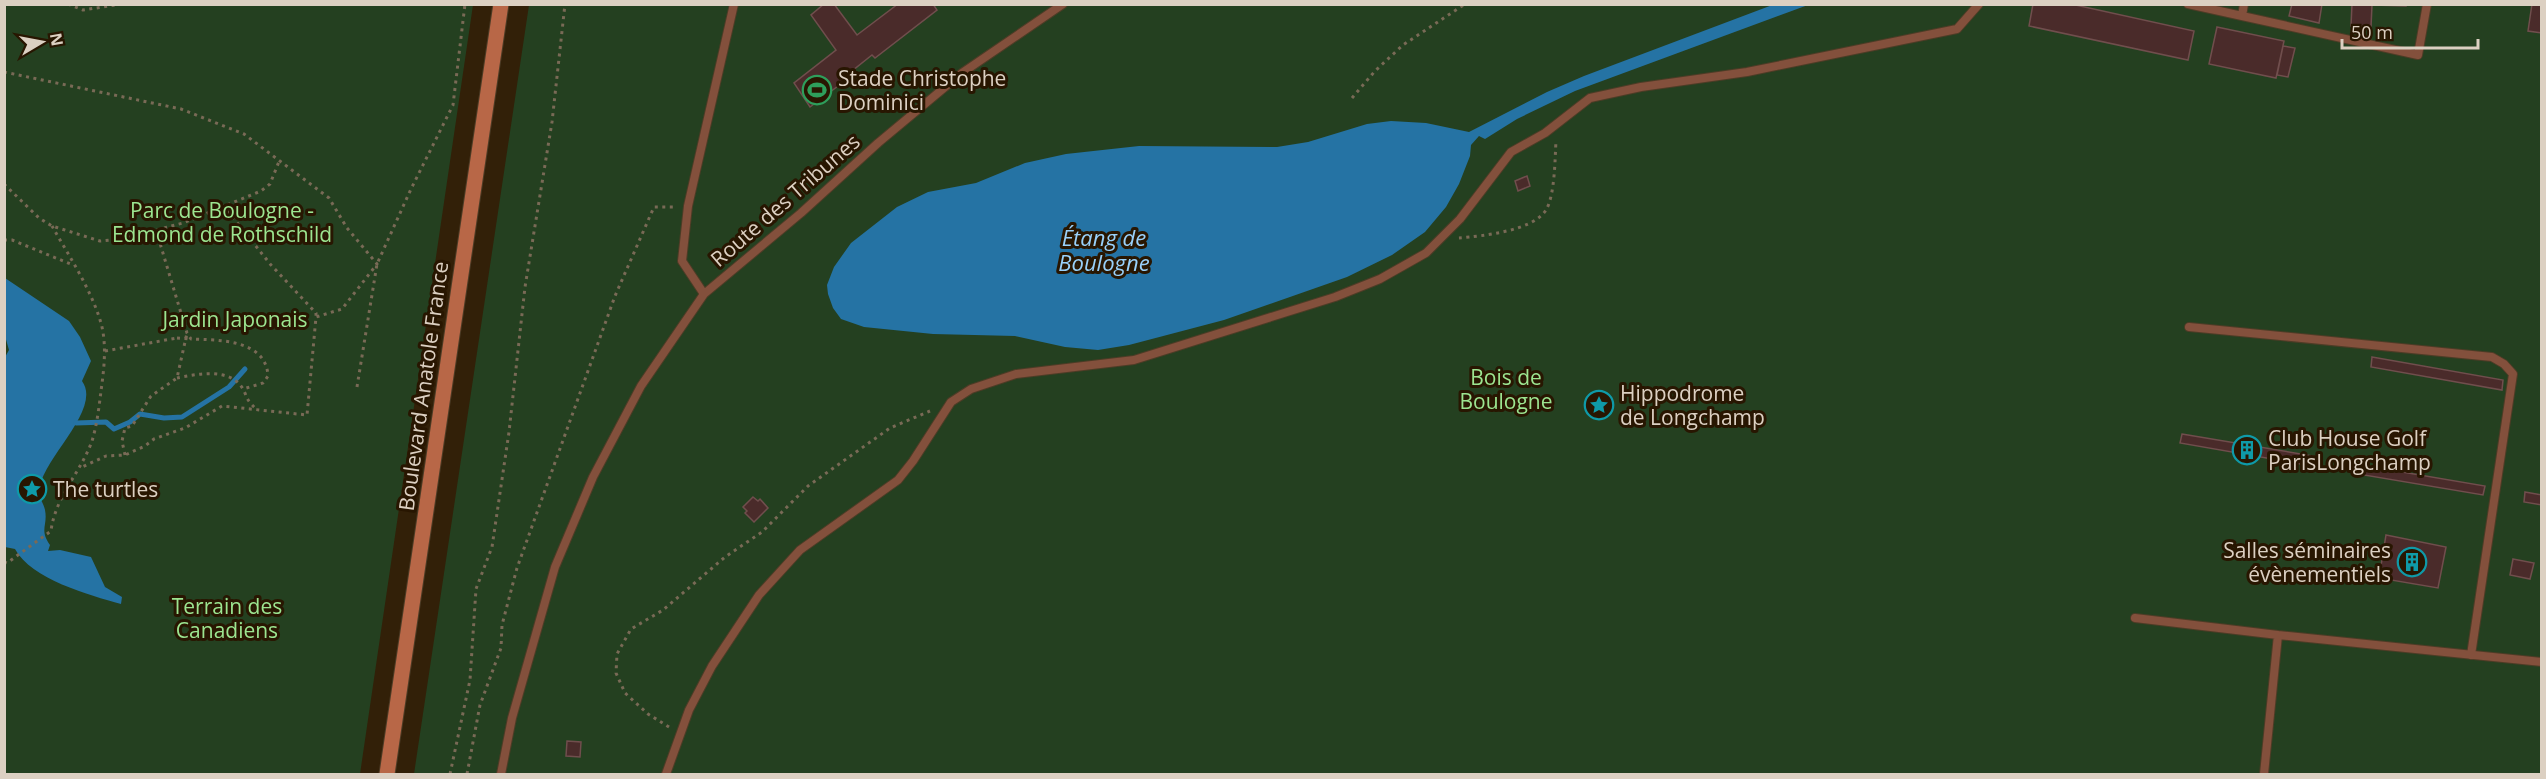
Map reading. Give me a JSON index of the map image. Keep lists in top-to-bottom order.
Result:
{
  "streets": {
    "main road": ["Boulevard Anatole France"],
    "lane": ["Route des Tribunes"]
  },
  "water": ["Étang de Boulogne"],
  "parks": [
    "Parc de Boulogne - Edmond de Rothschild",
    "Jardin Japonais",
    "Bois de Boulogne",
    "Terrain des Canadiens"
  ],
  "places": {
    "sports": ["Stade Christophe Dominici"],
    "place": ["Hippodrome de Longchamp", "The turtles"],
    "building": ["Club House Golf ParisLongchamp", "Salles séminaires évènementiels"]
  },
  "scale_bar": "50 m",
  "north": "right"
}
